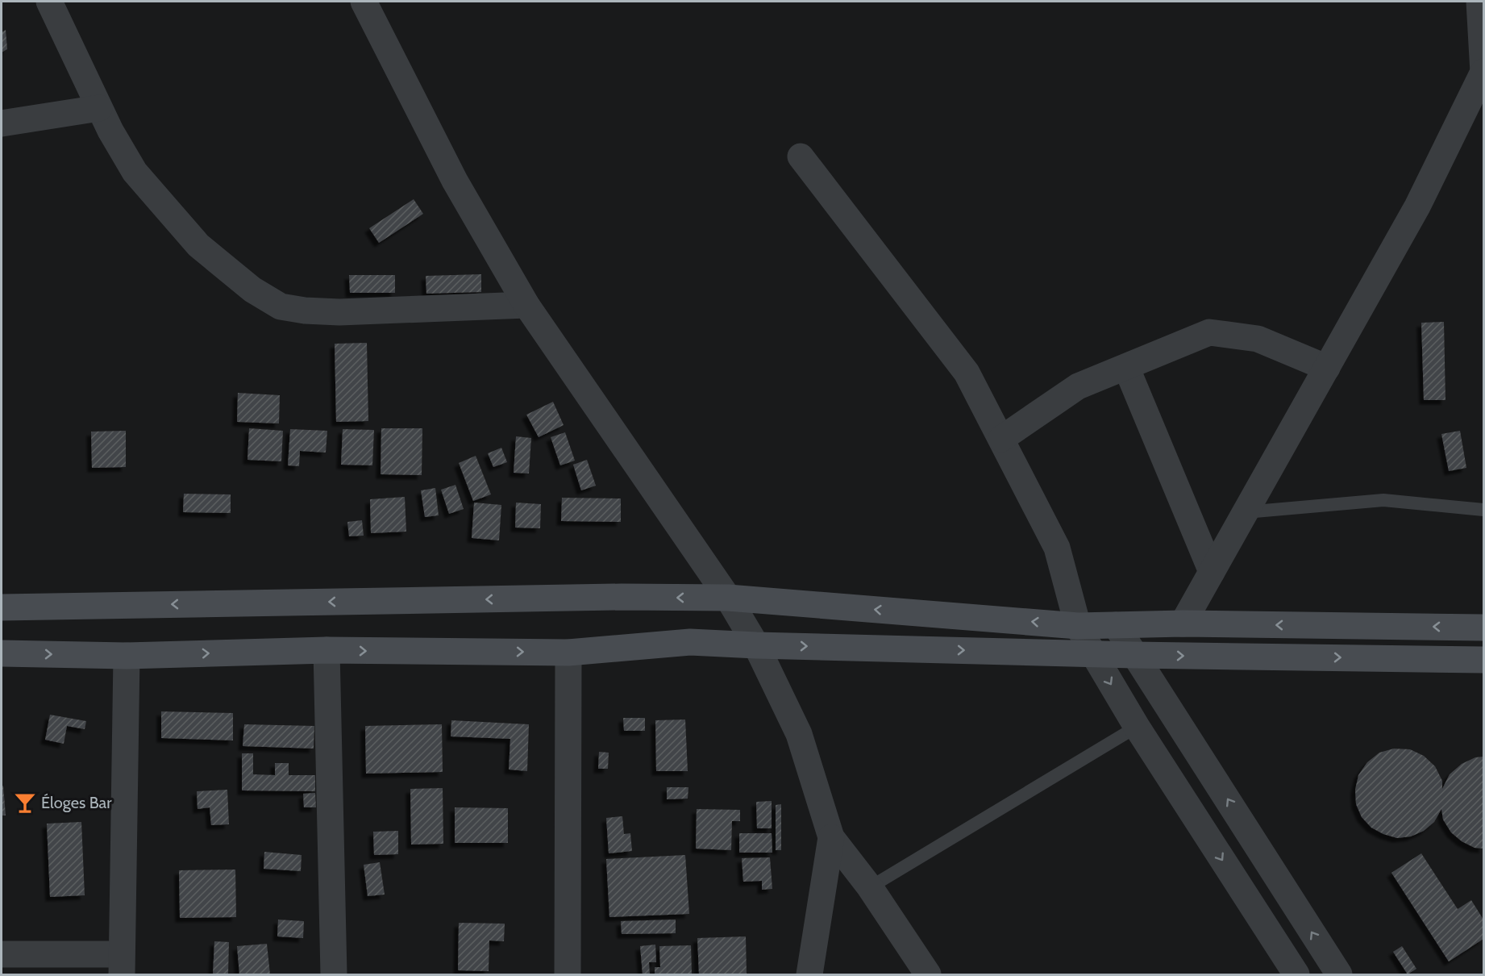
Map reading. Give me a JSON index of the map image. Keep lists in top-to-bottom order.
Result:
{
  "places": {
    "bar": ["Éloges Bar"]
  }
}
